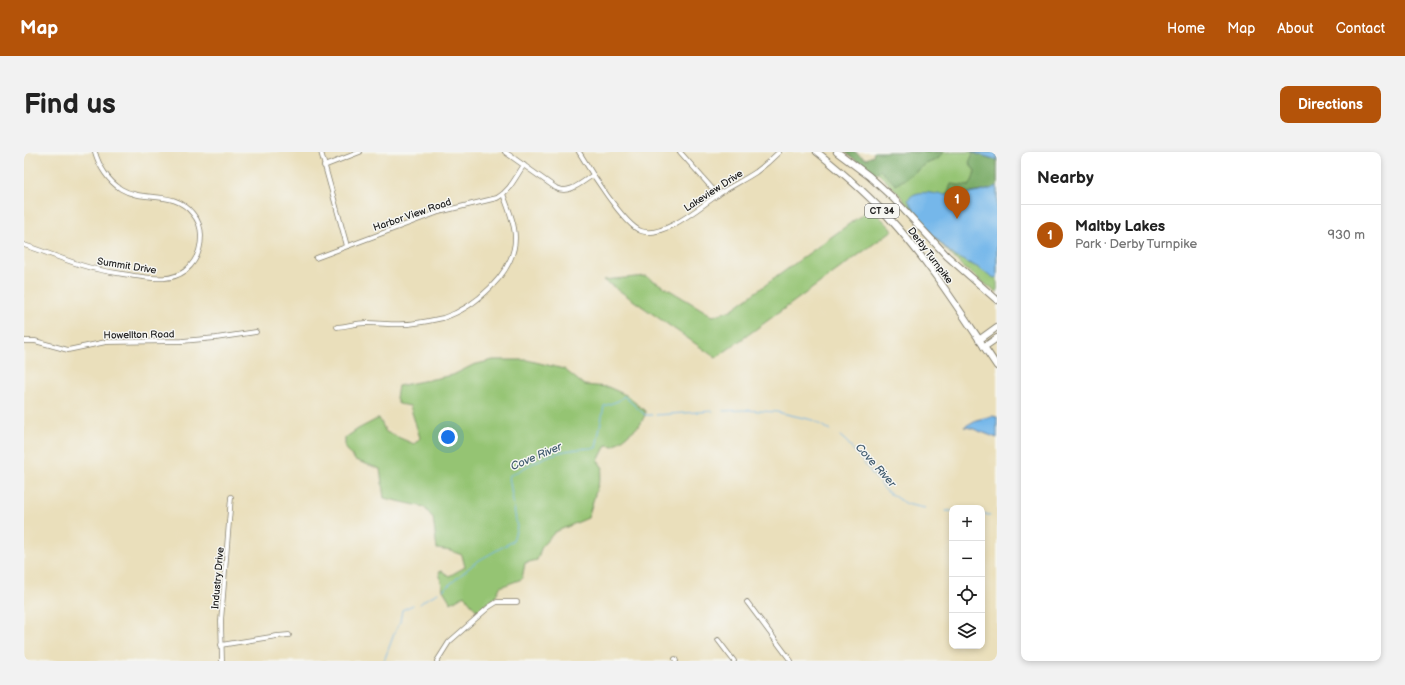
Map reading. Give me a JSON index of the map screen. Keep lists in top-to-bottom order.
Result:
{
  "streets": {
    "highway": ["CT 34", "Derby Turnpike"],
    "street": [
      "Lakeview Drive",
      "Harbor View Road",
      "Summit Drive",
      "Howellton Road",
      "Industry Drive"
    ]
  },
  "water": ["Cove River"],
  "page": {
    "header": "Map",
    "nav": [
      "Home",
      "Map",
      "About",
      "Contact"
    ],
    "buttons": "Directions",
    "title": "Find us",
    "heading": "Nearby",
    "pins": "1",
    "list": [
      {
        "mark": "1",
        "name": "Maltby Lakes",
        "note": "Park · Derby Turnpike",
        "value": "930 m"
      }
    ],
    "map_buttons": ["+", "−"]
  }
}
